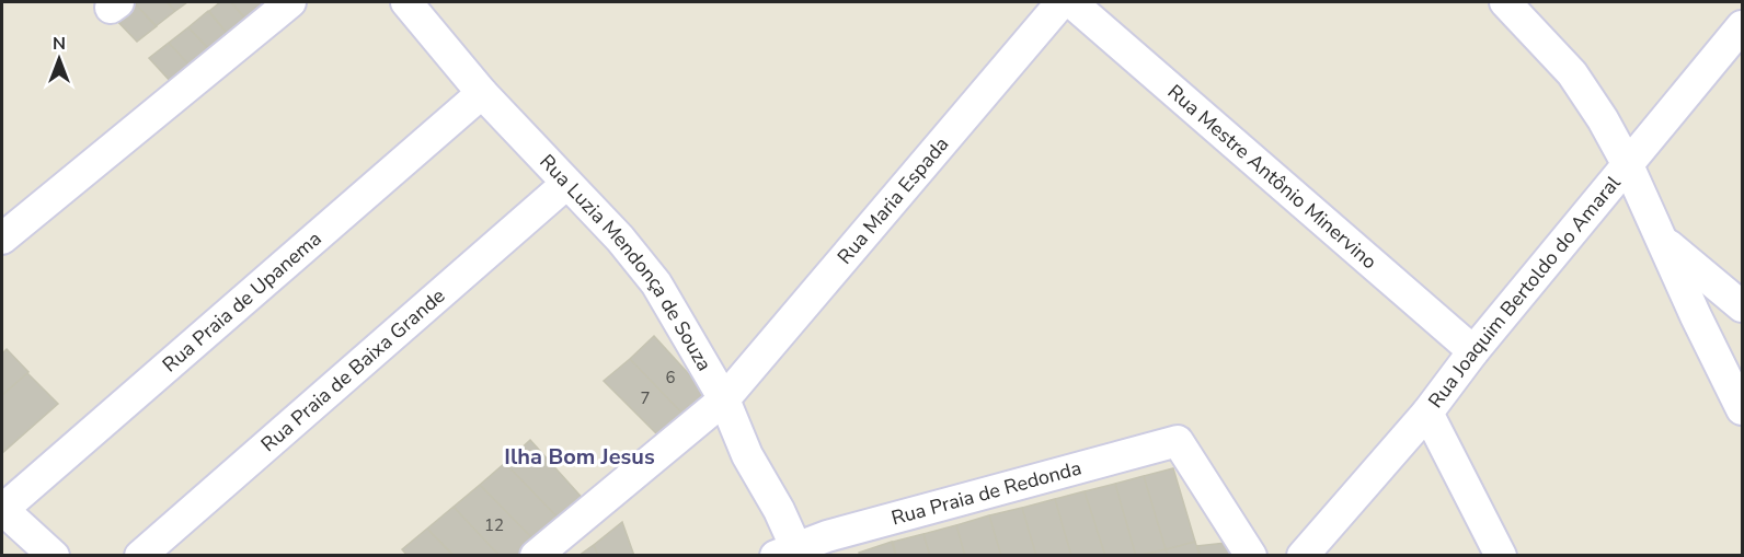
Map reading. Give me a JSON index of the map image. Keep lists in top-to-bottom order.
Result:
{
  "streets": {
    "street": [
      "Rua Mestre Antônio Minervino",
      "Rua Maria Espada",
      "Rua Luzia Mendonça de Souza",
      "Rua Joaquim Bertoldo do Amaral",
      "Rua Praia de Upanema",
      "Rua Praia de Baixa Grande",
      "Rua Praia de Redonda"
    ]
  },
  "crossings": [
    ["Rua Mestre Antônio Minervino", "Rua Joaquim Bertoldo do Amaral"],
    ["Rua Maria Espada", "Rua Luzia Mendonça de Souza"],
    ["Rua Luzia Mendonça de Souza", "Rua Praia de Upanema"],
    ["Rua Luzia Mendonça de Souza", "Rua Praia de Baixa Grande"],
    ["Rua Luzia Mendonça de Souza", "Rua Praia de Redonda"]
  ],
  "districts": ["Ilha Bom Jesus"],
  "house_numbers": ["6", "7", "12"],
  "north": "top"
}
